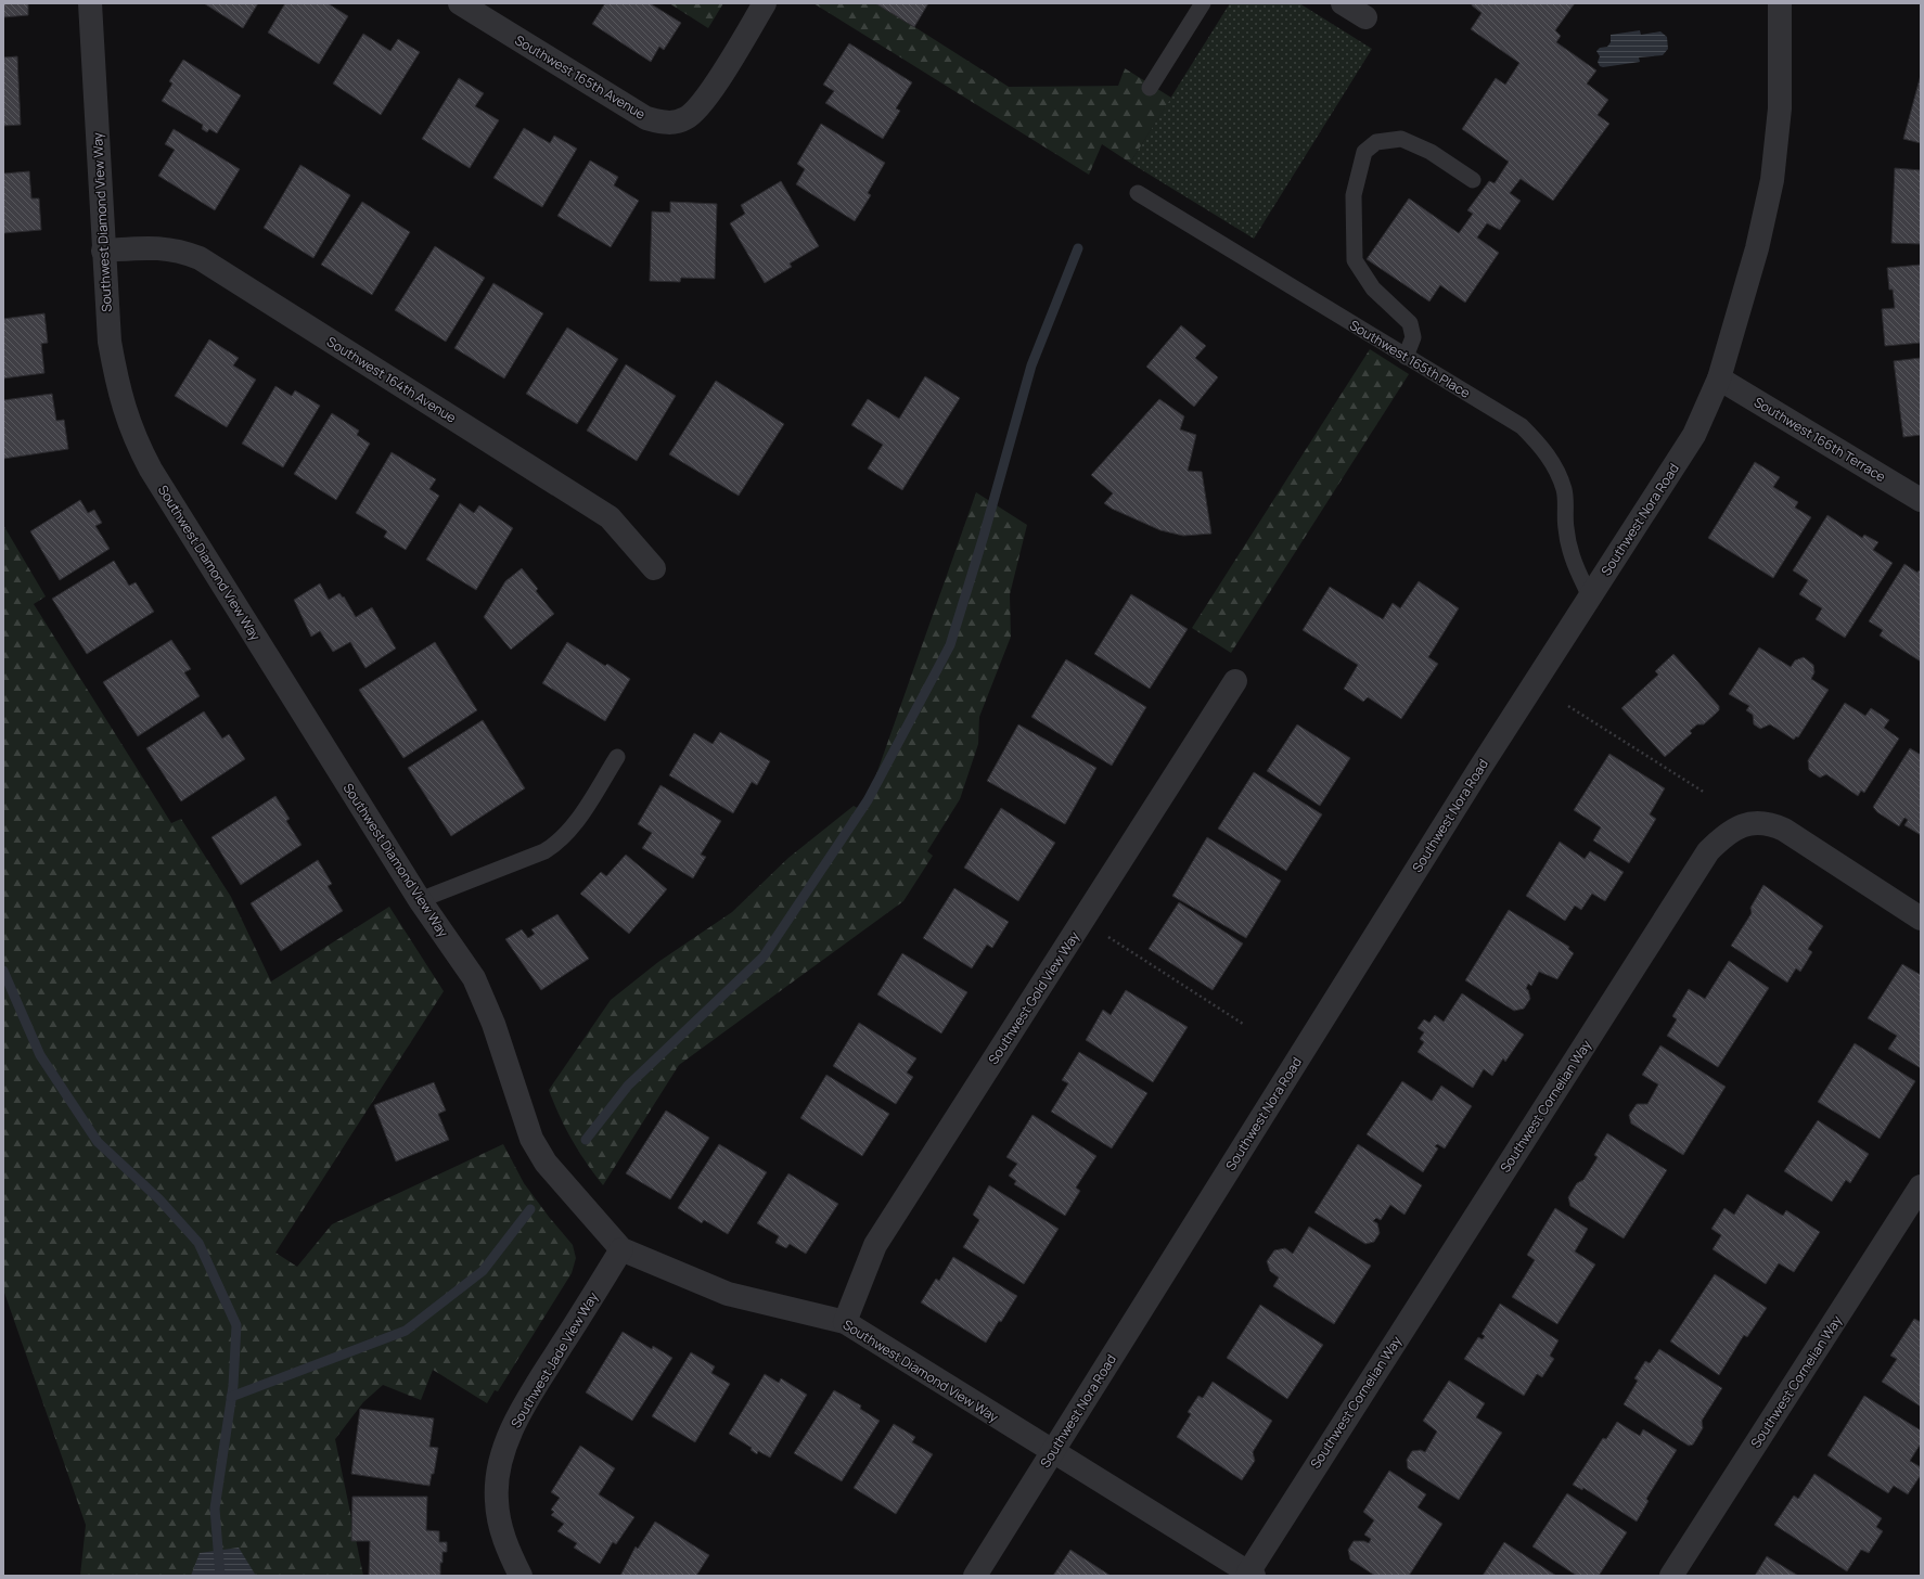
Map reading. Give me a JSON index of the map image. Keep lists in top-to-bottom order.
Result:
{
  "streets": {
    "street": [
      "Southwest 165th Avenue",
      "Southwest Diamond View Way",
      "Southwest 164th Avenue",
      "Southwest 166th Terrace",
      "Southwest Nora Road",
      "Southwest Gold View Way",
      "Southwest Cornelian Way",
      "Southwest Jade View Way"
    ],
    "lane": ["Southwest 165th Place"]
  },
  "crossings": [
    ["Southwest Diamond View Way", "Southwest 164th Avenue"],
    ["Southwest Diamond View Way", "Southwest Nora Road"],
    ["Southwest Diamond View Way", "Southwest Gold View Way"],
    ["Southwest Diamond View Way", "Southwest Cornelian Way"],
    ["Southwest Diamond View Way", "Southwest Jade View Way"],
    ["Southwest 165th Place", "Southwest Nora Road"],
    ["Southwest 166th Terrace", "Southwest Nora Road"]
  ]
}
